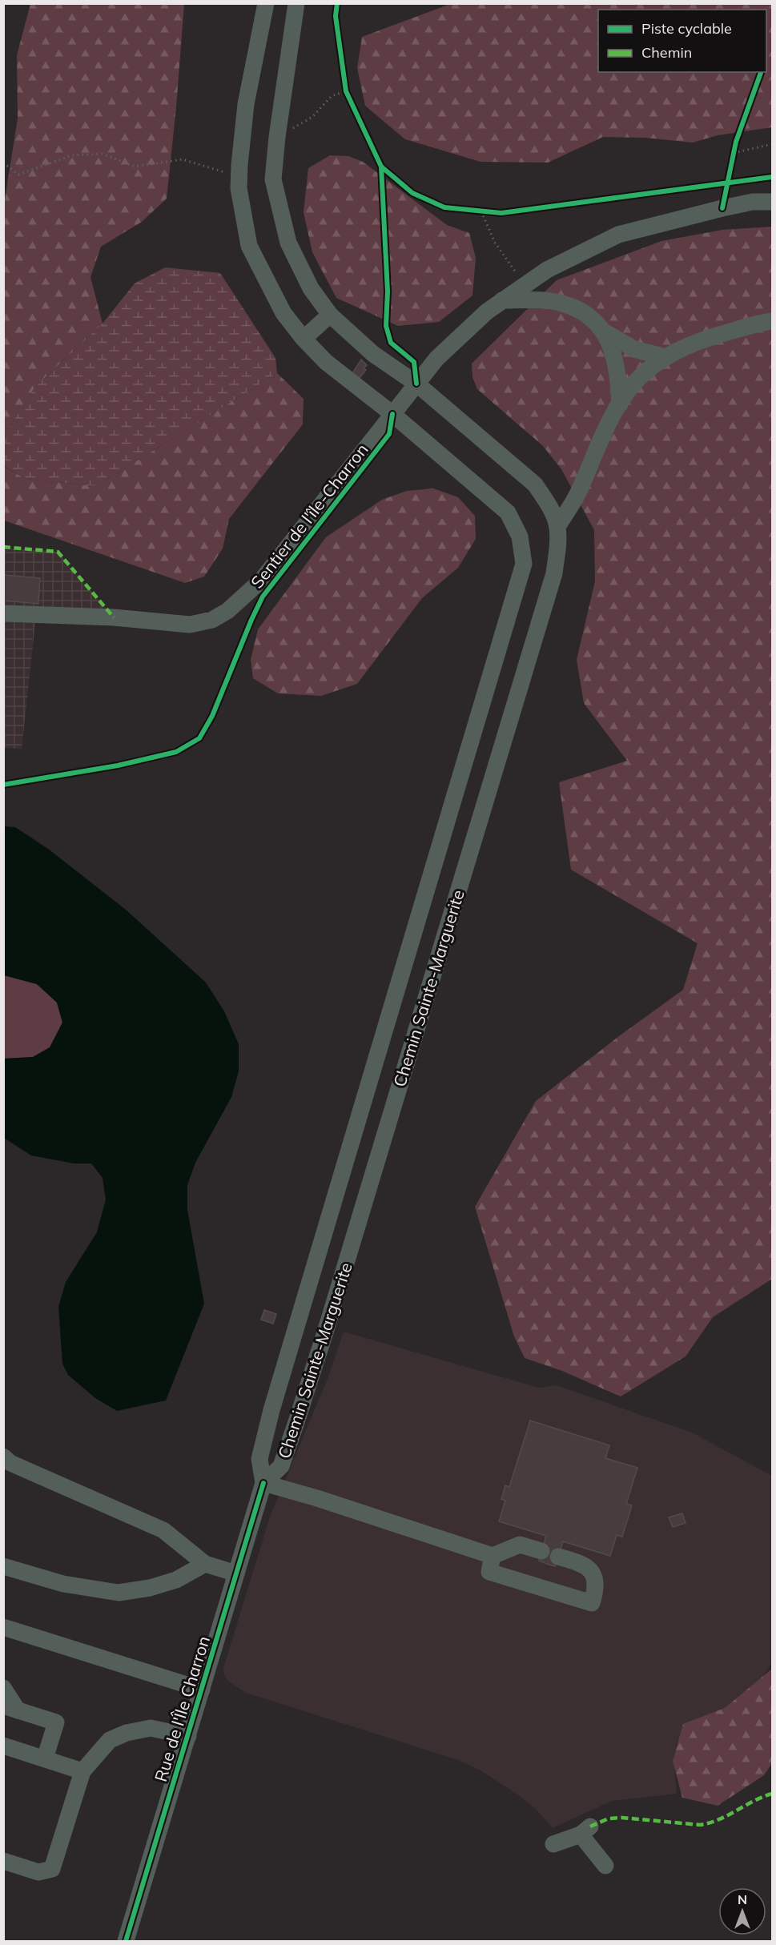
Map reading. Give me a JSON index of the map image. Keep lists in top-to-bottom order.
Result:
{
  "streets": {
    "street": ["Chemin Sainte-Marguerite", "Rue de l'Île Charron"],
    "cycle path": ["Sentier de l'île-Charron"]
  },
  "crossings": [
    ["Chemin Sainte-Marguerite", "Rue de l'Île Charron"]
  ],
  "legend": ["Piste cyclable", "Chemin"],
  "north": "top"
}
